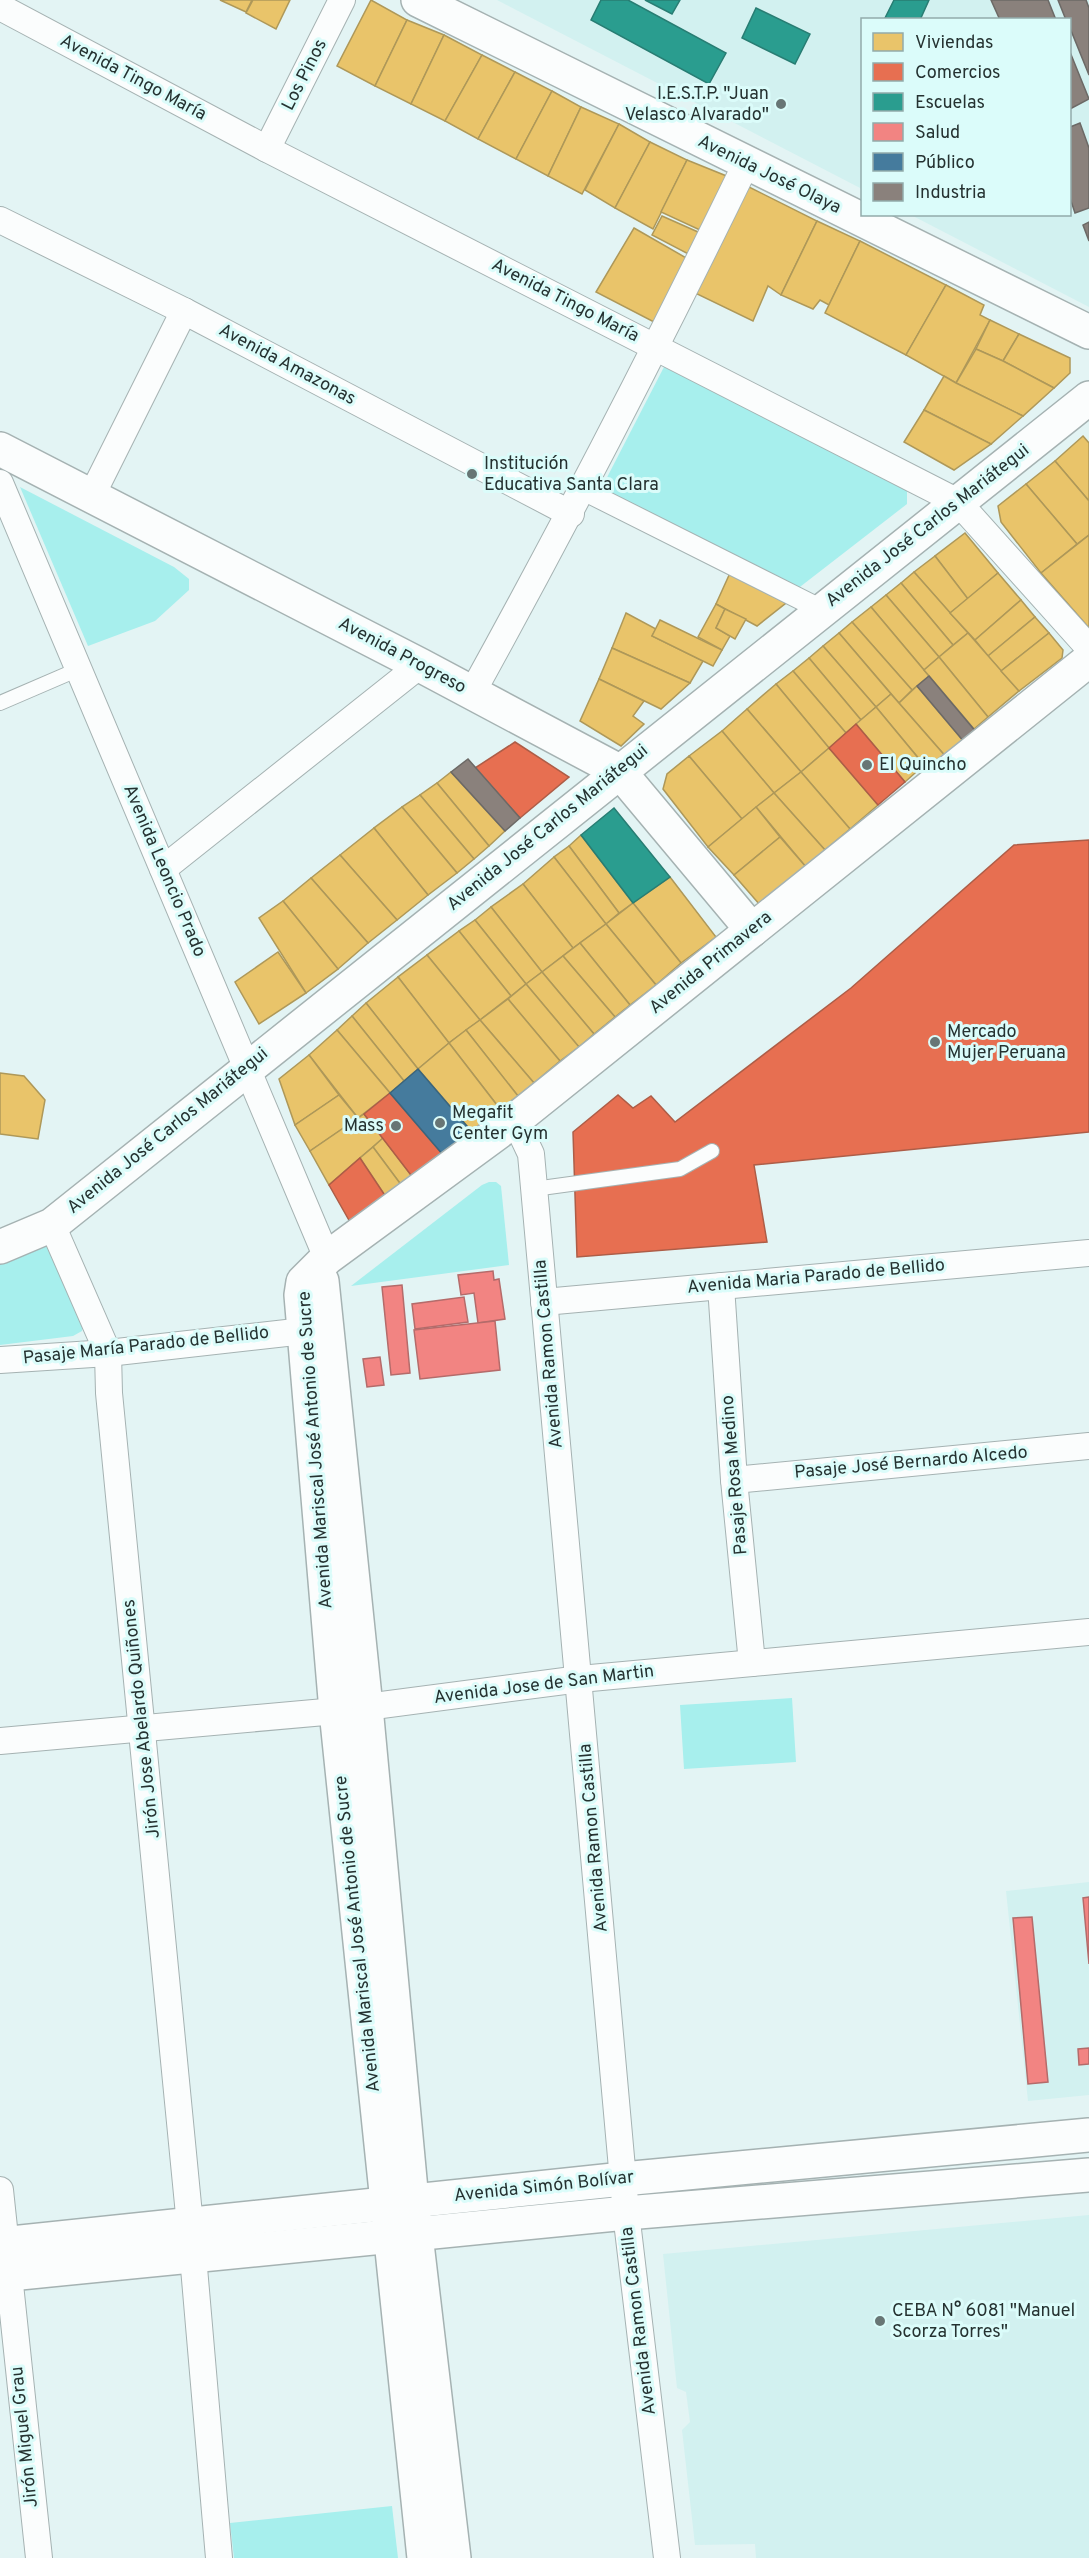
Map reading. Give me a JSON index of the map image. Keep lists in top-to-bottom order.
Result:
{
  "streets": {
    "street": [
      "Los Pinos",
      "Avenida Tingo María",
      "Avenida José Olaya",
      "Avenida Amazonas",
      "Avenida José Carlos Mariátegui",
      "Avenida Progreso",
      "Avenida Leoncio Prado",
      "Avenida Primavera",
      "Avenida Maria Parado de Bellido",
      "Pasaje María Parado de Bellido",
      "Avenida Ramon Castilla",
      "Avenida Mariscal José Antonio de Sucre",
      "Pasaje José Bernardo Alcedo",
      "Pasaje Rosa Medino",
      "Avenida Jose de San Martin",
      "Jirón Jose Abelardo Quiñones",
      "Avenida Simón Bolívar",
      "Jirón Miguel Grau"
    ]
  },
  "crossings": [
    ["Los Pinos", "Avenida Tingo María"],
    ["Avenida Tingo María", "Avenida José Carlos Mariátegui"],
    ["Avenida José Carlos Mariátegui", "Avenida Progreso"],
    ["Avenida José Carlos Mariátegui", "Avenida Leoncio Prado"],
    ["Avenida José Carlos Mariátegui", "Jirón Jose Abelardo Quiñones"],
    ["Avenida Progreso", "Avenida Primavera"],
    ["Avenida Leoncio Prado", "Avenida Primavera"],
    ["Avenida Leoncio Prado", "Avenida Mariscal José Antonio de Sucre"],
    ["Avenida Primavera", "Avenida Ramon Castilla"],
    ["Avenida Primavera", "Avenida Mariscal José Antonio de Sucre"],
    ["Avenida Maria Parado de Bellido", "Avenida Ramon Castilla"],
    ["Avenida Maria Parado de Bellido", "Pasaje Rosa Medino"],
    ["Pasaje María Parado de Bellido", "Avenida Mariscal José Antonio de Sucre"],
    ["Pasaje María Parado de Bellido", "Jirón Jose Abelardo Quiñones"],
    ["Avenida Ramon Castilla", "Avenida Jose de San Martin"],
    ["Avenida Ramon Castilla", "Avenida Simón Bolívar"],
    ["Avenida Mariscal José Antonio de Sucre", "Avenida Jose de San Martin"],
    ["Avenida Mariscal José Antonio de Sucre", "Avenida Simón Bolívar"],
    ["Pasaje José Bernardo Alcedo", "Pasaje Rosa Medino"],
    ["Pasaje Rosa Medino", "Avenida Jose de San Martin"],
    ["Avenida Jose de San Martin", "Jirón Jose Abelardo Quiñones"],
    ["Jirón Jose Abelardo Quiñones", "Avenida Simón Bolívar"],
    ["Avenida Simón Bolívar", "Jirón Miguel Grau"]
  ],
  "places": [
    "I.E.S.T.P. \"Juan Velasco Alvarado\"",
    "Institución Educativa Santa Clara",
    "El Quincho",
    "Mercado Mujer Peruana",
    "Megafit Center Gym",
    "Mass",
    "CEBA N° 6081 \"Manuel Scorza Torres\""
  ],
  "legend": [
    "Viviendas",
    "Comercios",
    "Escuelas",
    "Salud",
    "Público",
    "Industria"
  ]
}
